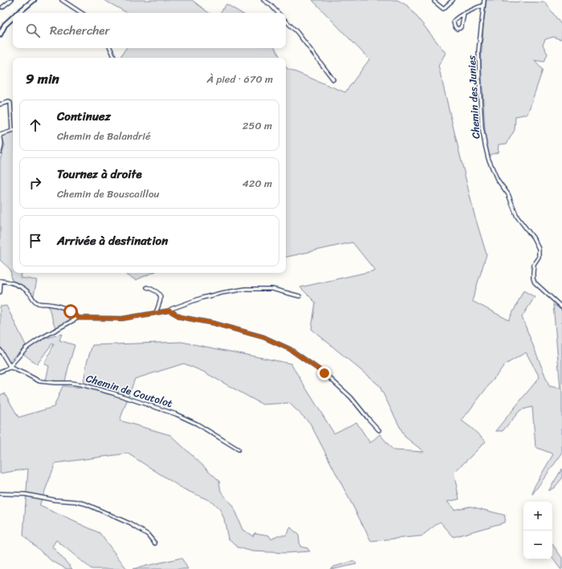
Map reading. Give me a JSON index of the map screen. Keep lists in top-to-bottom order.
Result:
{
  "streets": {
    "street": ["Chemin des Junies", "Chemin de Coutolot"]
  },
  "page": {
    "search": "Rechercher",
    "heading": ["9 min", "À pied · 670 m"],
    "list": [
      ["Continuez", "Chemin de Balandrié", "250 m"],
      ["Tournez à droite", "Chemin de Bouscaillou", "420 m"],
      "Arrivée à destination"
    ],
    "map_buttons": ["+", "−"]
  }
}
